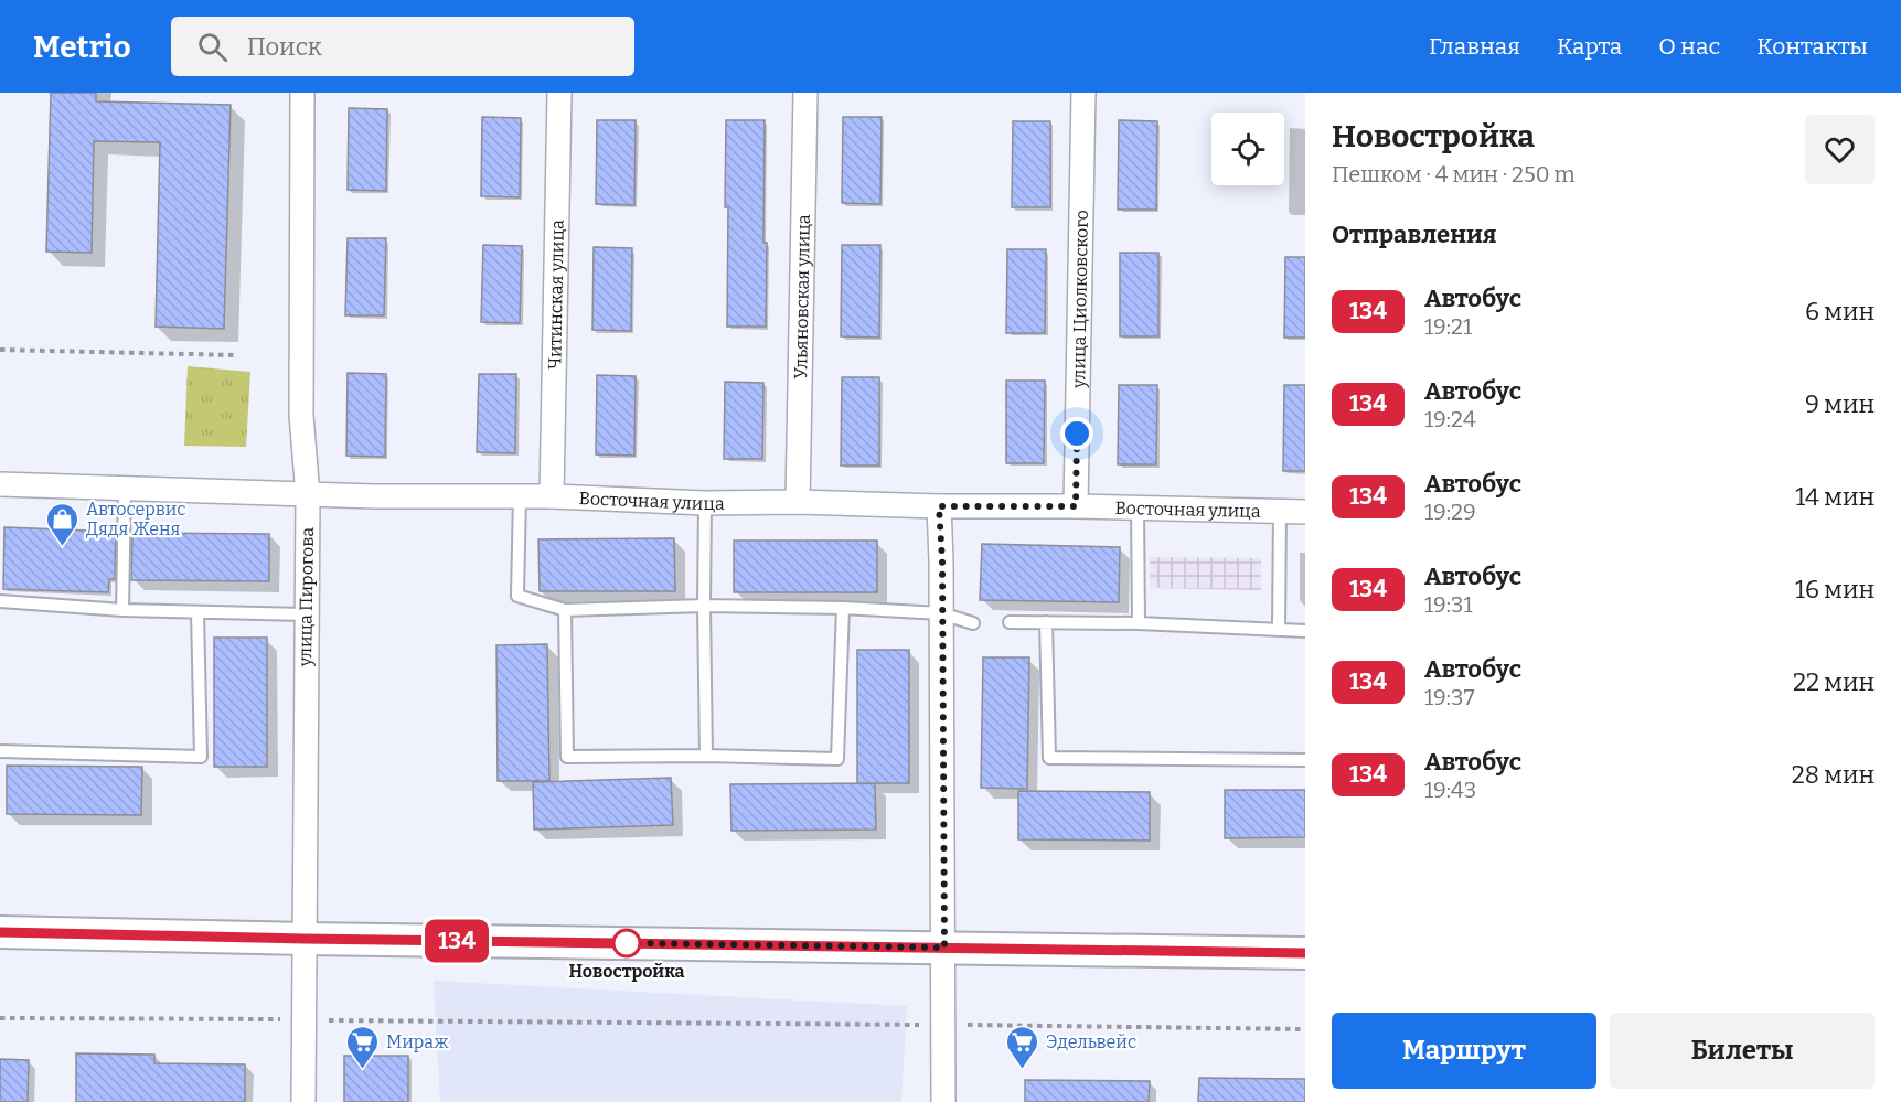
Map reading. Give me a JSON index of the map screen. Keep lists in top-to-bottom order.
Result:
{
  "streets": {
    "street": [
      "Читинская улица",
      "Ульяновская улица",
      "улица Циолковского",
      "Восточная улица",
      "улица Пирогова"
    ]
  },
  "crossings": [
    ["Читинская улица", "Восточная улица"],
    ["Ульяновская улица", "Восточная улица"],
    ["улица Циолковского", "Восточная улица"],
    ["Восточная улица", "улица Пирогова"]
  ],
  "places": {
    "shop": ["Автосервис Дядя Женя"],
    "other": ["Новостройка"],
    "supermarket": ["Мираж", "Эдельвейс"]
  },
  "lines": ["bus line 134"],
  "page": {
    "header": "Metrio",
    "search": "Поиск",
    "nav": [
      "Главная",
      "Карта",
      "О нас",
      "Контакты"
    ],
    "on_map": "134",
    "heading": [
      ["Новостройка", "Пешком · 4 мин · 250 m"],
      "Отправления"
    ],
    "list": [
      {
        "mark": "134",
        "name": "Автобус",
        "note": "19:21",
        "value": "6 мин"
      },
      {
        "mark": "134",
        "name": "Автобус",
        "note": "19:24",
        "value": "9 мин"
      },
      {
        "mark": "134",
        "name": "Автобус",
        "note": "19:29",
        "value": "14 мин"
      },
      {
        "mark": "134",
        "name": "Автобус",
        "note": "19:31",
        "value": "16 мин"
      },
      {
        "mark": "134",
        "name": "Автобус",
        "note": "19:37",
        "value": "22 мин"
      },
      {
        "mark": "134",
        "name": "Автобус",
        "note": "19:43",
        "value": "28 мин"
      }
    ],
    "buttons": ["Маршрут", "Билеты"]
  }
}
